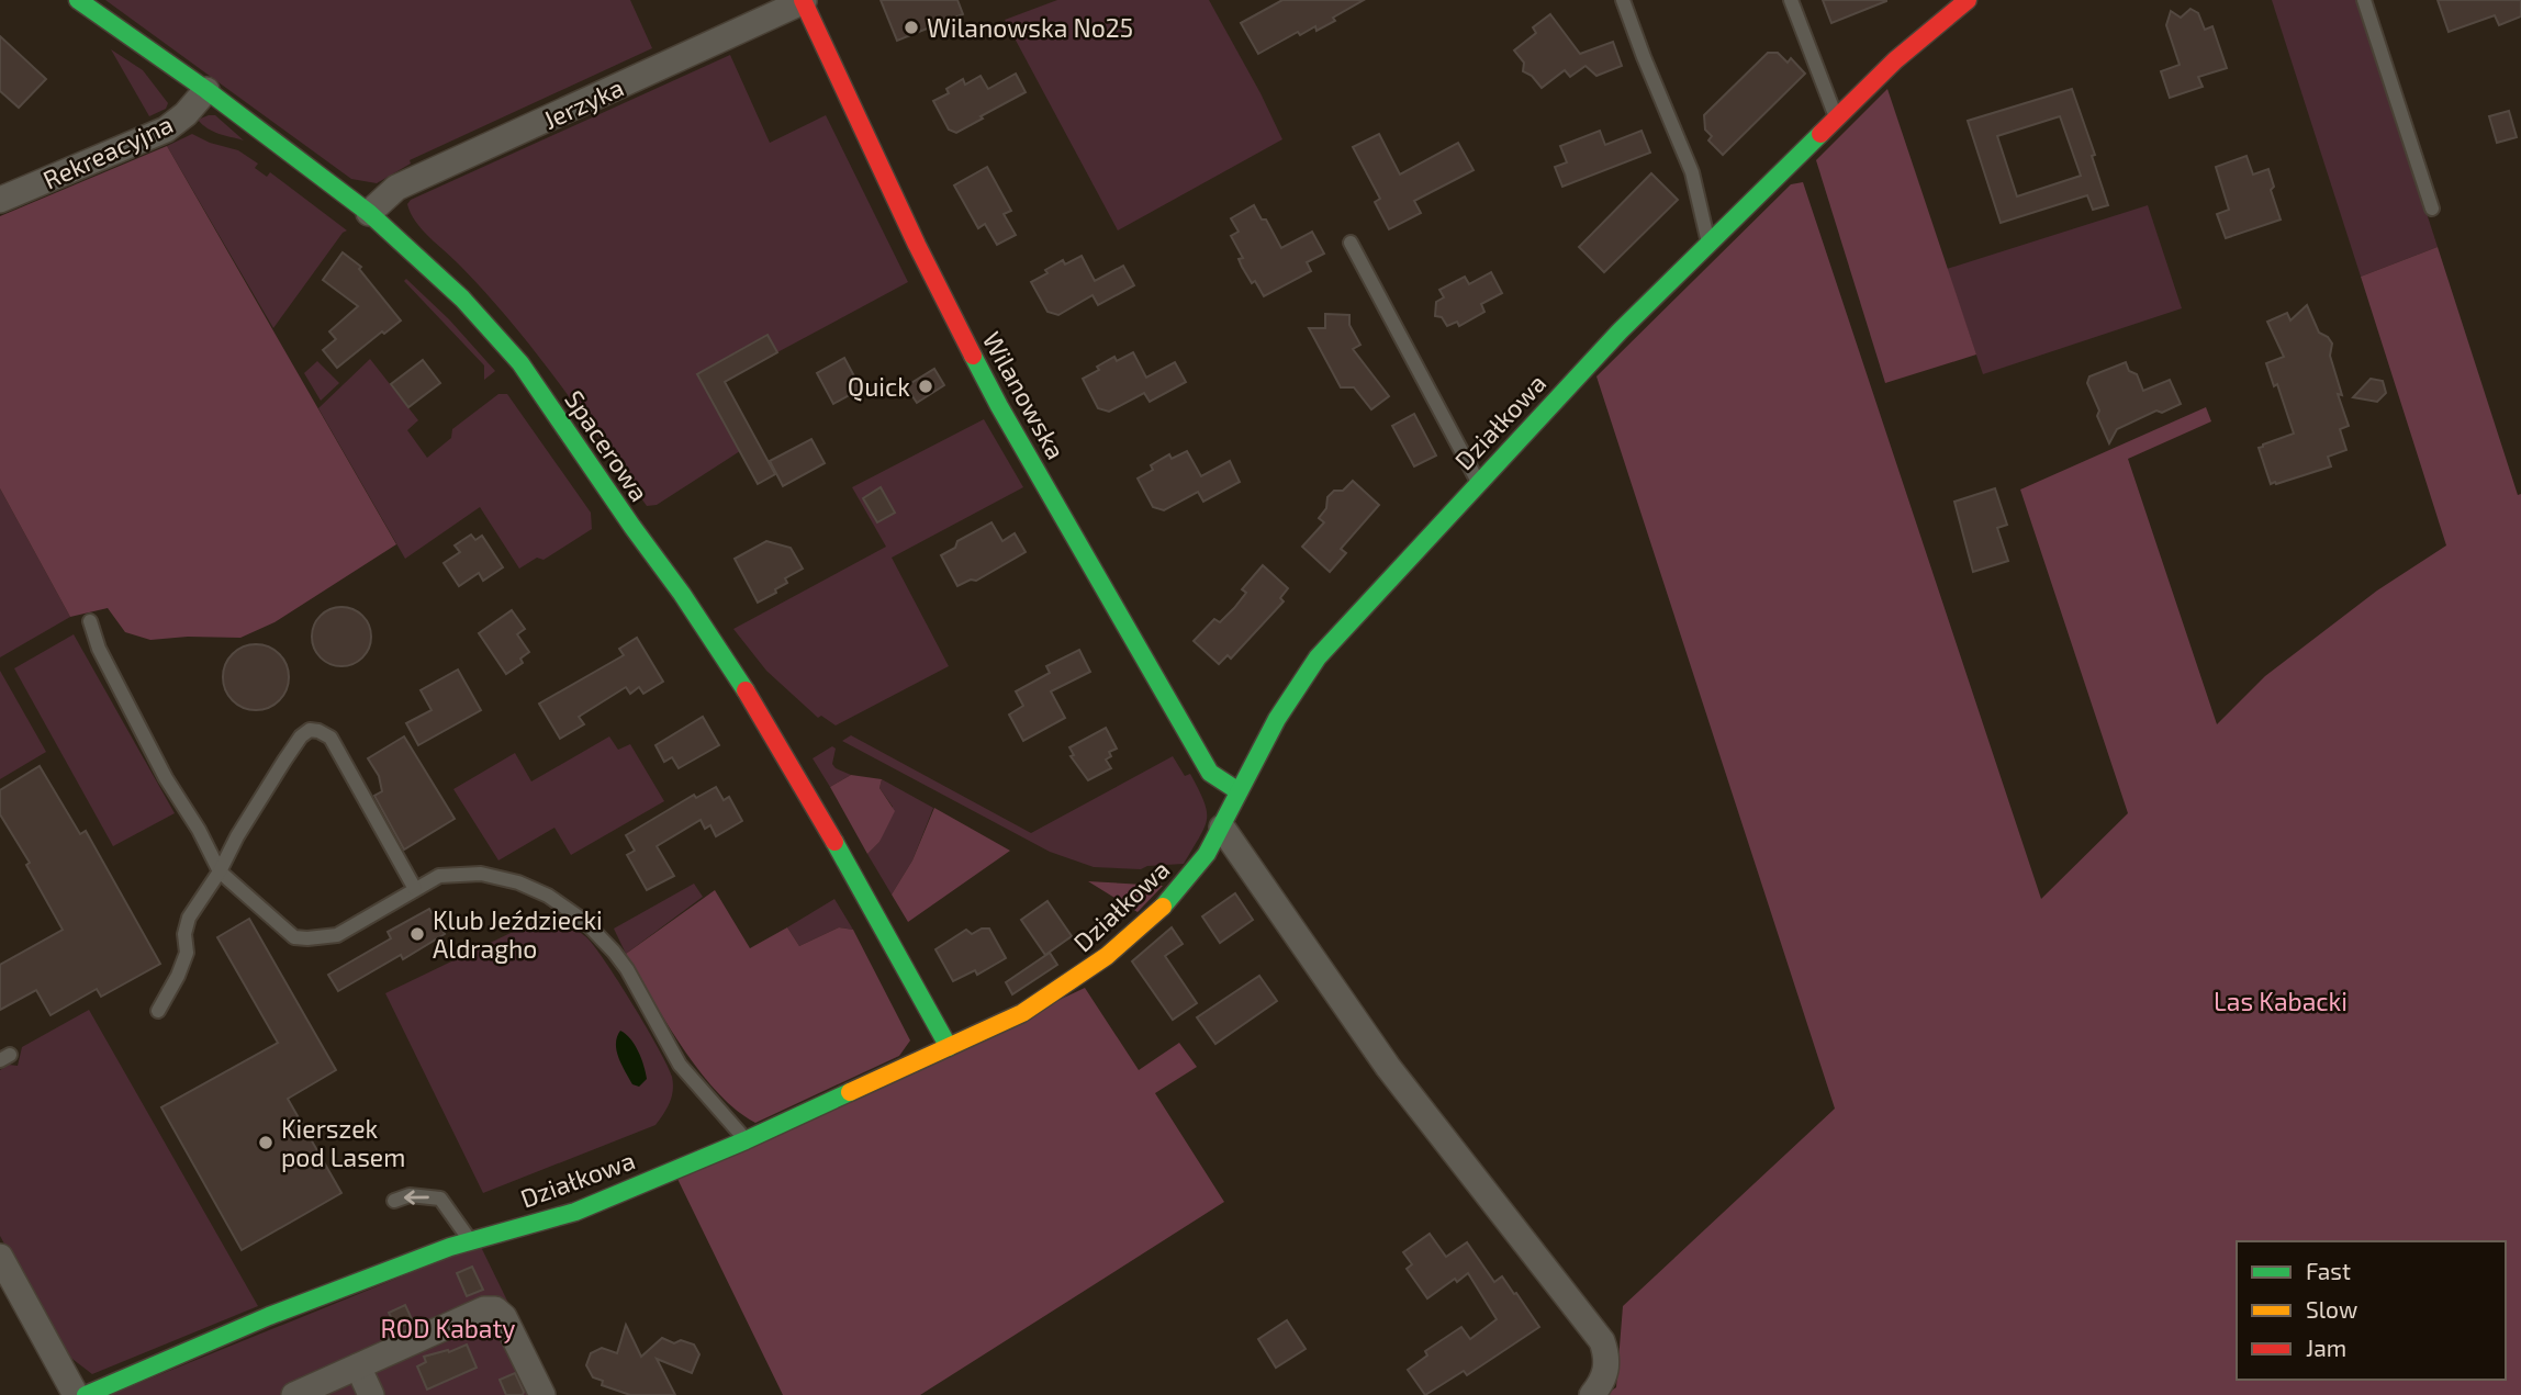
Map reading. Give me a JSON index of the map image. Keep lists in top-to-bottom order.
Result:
{
  "streets": {
    "street": [
      "Jerzyka",
      "Rekreacyjna",
      "Wilanowska",
      "Działkowa",
      "Spacerowa"
    ]
  },
  "crossings": [
    ["Jerzyka", "Wilanowska"],
    ["Jerzyka", "Spacerowa"],
    ["Rekreacyjna", "Spacerowa"],
    ["Wilanowska", "Działkowa"],
    ["Działkowa", "Spacerowa"]
  ],
  "parks": ["Las Kabacki", "ROD Kabaty"],
  "places": [
    "Wilanowska No25",
    "Quick",
    "Klub Jeździecki Aldragho",
    "Kierszek pod Lasem"
  ],
  "legend": ["Fast", "Slow", "Jam"]
}
